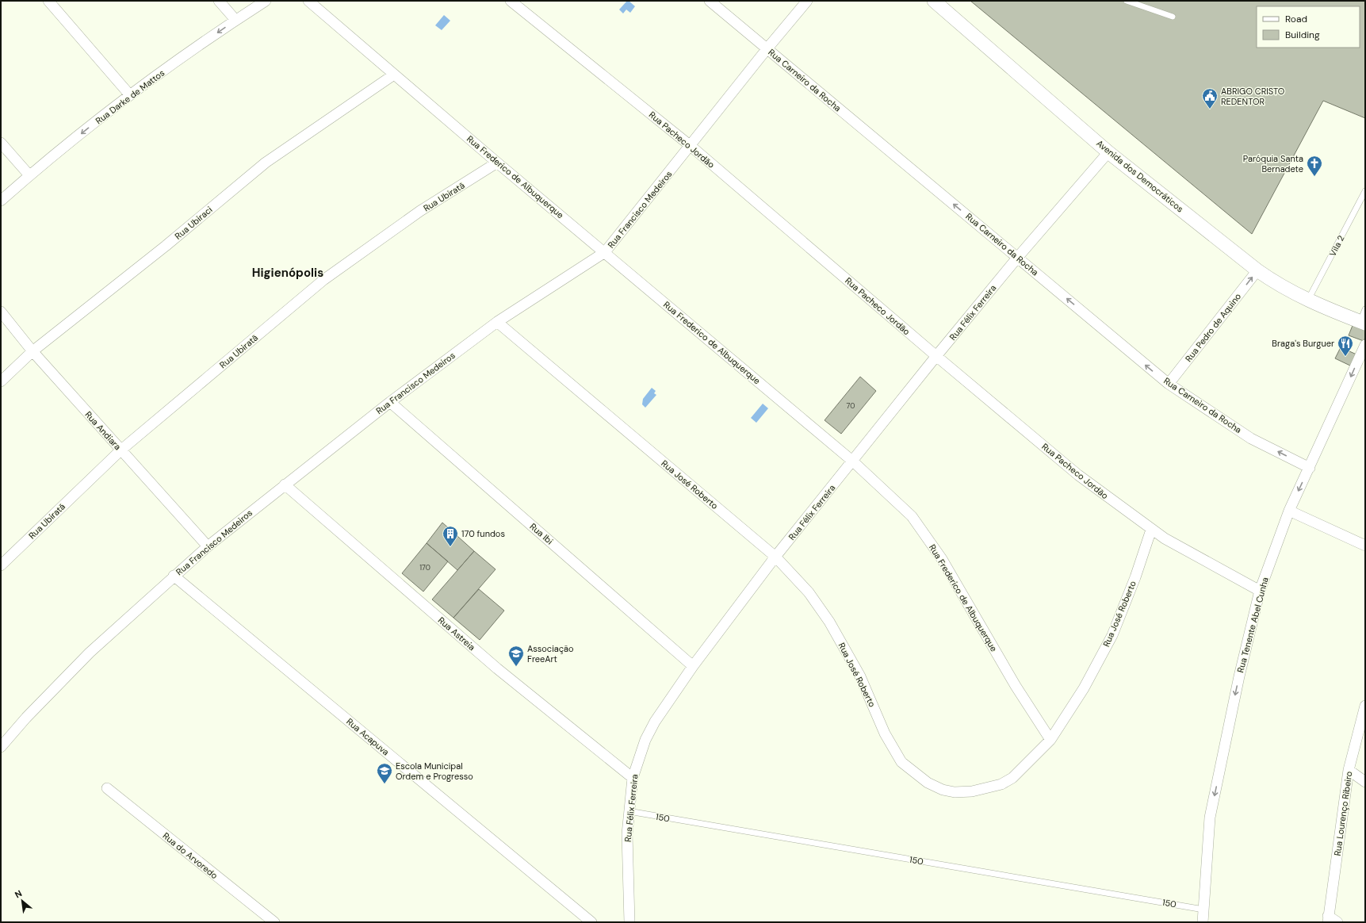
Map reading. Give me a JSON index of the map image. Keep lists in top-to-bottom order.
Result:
{
  "streets": {
    "street": [
      "Rua Carneiro da Rocha",
      "Rua Darke de Mattos",
      "Rua Pacheco Jordão",
      "Avenida dos Democráticos",
      "Rua Frederico de Albuquerque",
      "Rua Ubiratã",
      "Rua Francisco Medeiros",
      "Rua Ubiraci",
      "Rua Félix Ferreira",
      "Rua Pedro de Aquino",
      "Rua Andiara",
      "Rua José Roberto",
      "Rua Ibi",
      "Rua Tenente Abel Cunha",
      "Rua Astreia",
      "Rua Acapuva",
      "Rua Lourenço Ribeiro",
      "Rua do Arvoredo"
    ],
    "lane": ["Vila 2", "150"]
  },
  "crossings": [
    ["Rua Carneiro da Rocha", "Rua Francisco Medeiros"],
    ["Rua Carneiro da Rocha", "Rua Félix Ferreira"],
    ["Rua Carneiro da Rocha", "Rua Pedro de Aquino"],
    ["Rua Carneiro da Rocha", "Rua Tenente Abel Cunha"],
    ["Rua Pacheco Jordão", "Rua Francisco Medeiros"],
    ["Rua Pacheco Jordão", "Rua Félix Ferreira"],
    ["Rua Pacheco Jordão", "Rua José Roberto"],
    ["Rua Pacheco Jordão", "Rua Tenente Abel Cunha"],
    ["Avenida dos Democráticos", "Vila 2"],
    ["Avenida dos Democráticos", "Rua Félix Ferreira"],
    ["Avenida dos Democráticos", "Rua Pedro de Aquino"],
    ["Rua Frederico de Albuquerque", "Rua Ubiratã"],
    ["Rua Frederico de Albuquerque", "Rua Francisco Medeiros"],
    ["Rua Frederico de Albuquerque", "Rua Ubiraci"],
    ["Rua Frederico de Albuquerque", "Rua Félix Ferreira"],
    ["Rua Frederico de Albuquerque", "Rua José Roberto"],
    ["Rua Ubiratã", "Rua Andiara"],
    ["Rua Francisco Medeiros", "Rua Andiara"],
    ["Rua Francisco Medeiros", "Rua José Roberto"],
    ["Rua Francisco Medeiros", "Rua Ibi"],
    ["Rua Francisco Medeiros", "Rua Astreia"],
    ["Rua Francisco Medeiros", "Rua Acapuva"],
    ["Rua Ubiraci", "Rua Andiara"],
    ["Rua Félix Ferreira", "Rua José Roberto"],
    ["Rua Félix Ferreira", "Rua Ibi"],
    ["Rua Félix Ferreira", "Rua Astreia"],
    ["Rua Félix Ferreira", "150"],
    ["Rua Tenente Abel Cunha", "150"]
  ],
  "one_way": [
    "Rua Carneiro da Rocha",
    "Rua Darke de Mattos",
    "Rua Pedro de Aquino",
    "Rua Tenente Abel Cunha"
  ],
  "districts": ["Higienópolis"],
  "places": {
    "public building": ["ABRIGO CRISTO REDENTOR"],
    "church": ["Paróquia Santa Bernadete"],
    "restaurant": ["Braga's Burguer"],
    "building": ["170 fundos"],
    "school or university": ["Associação FreeArt", "Escola Municipal Ordem e Progresso"]
  },
  "house_numbers": ["70", "170"],
  "legend": ["Road", "Building"],
  "north": "top left"
}
